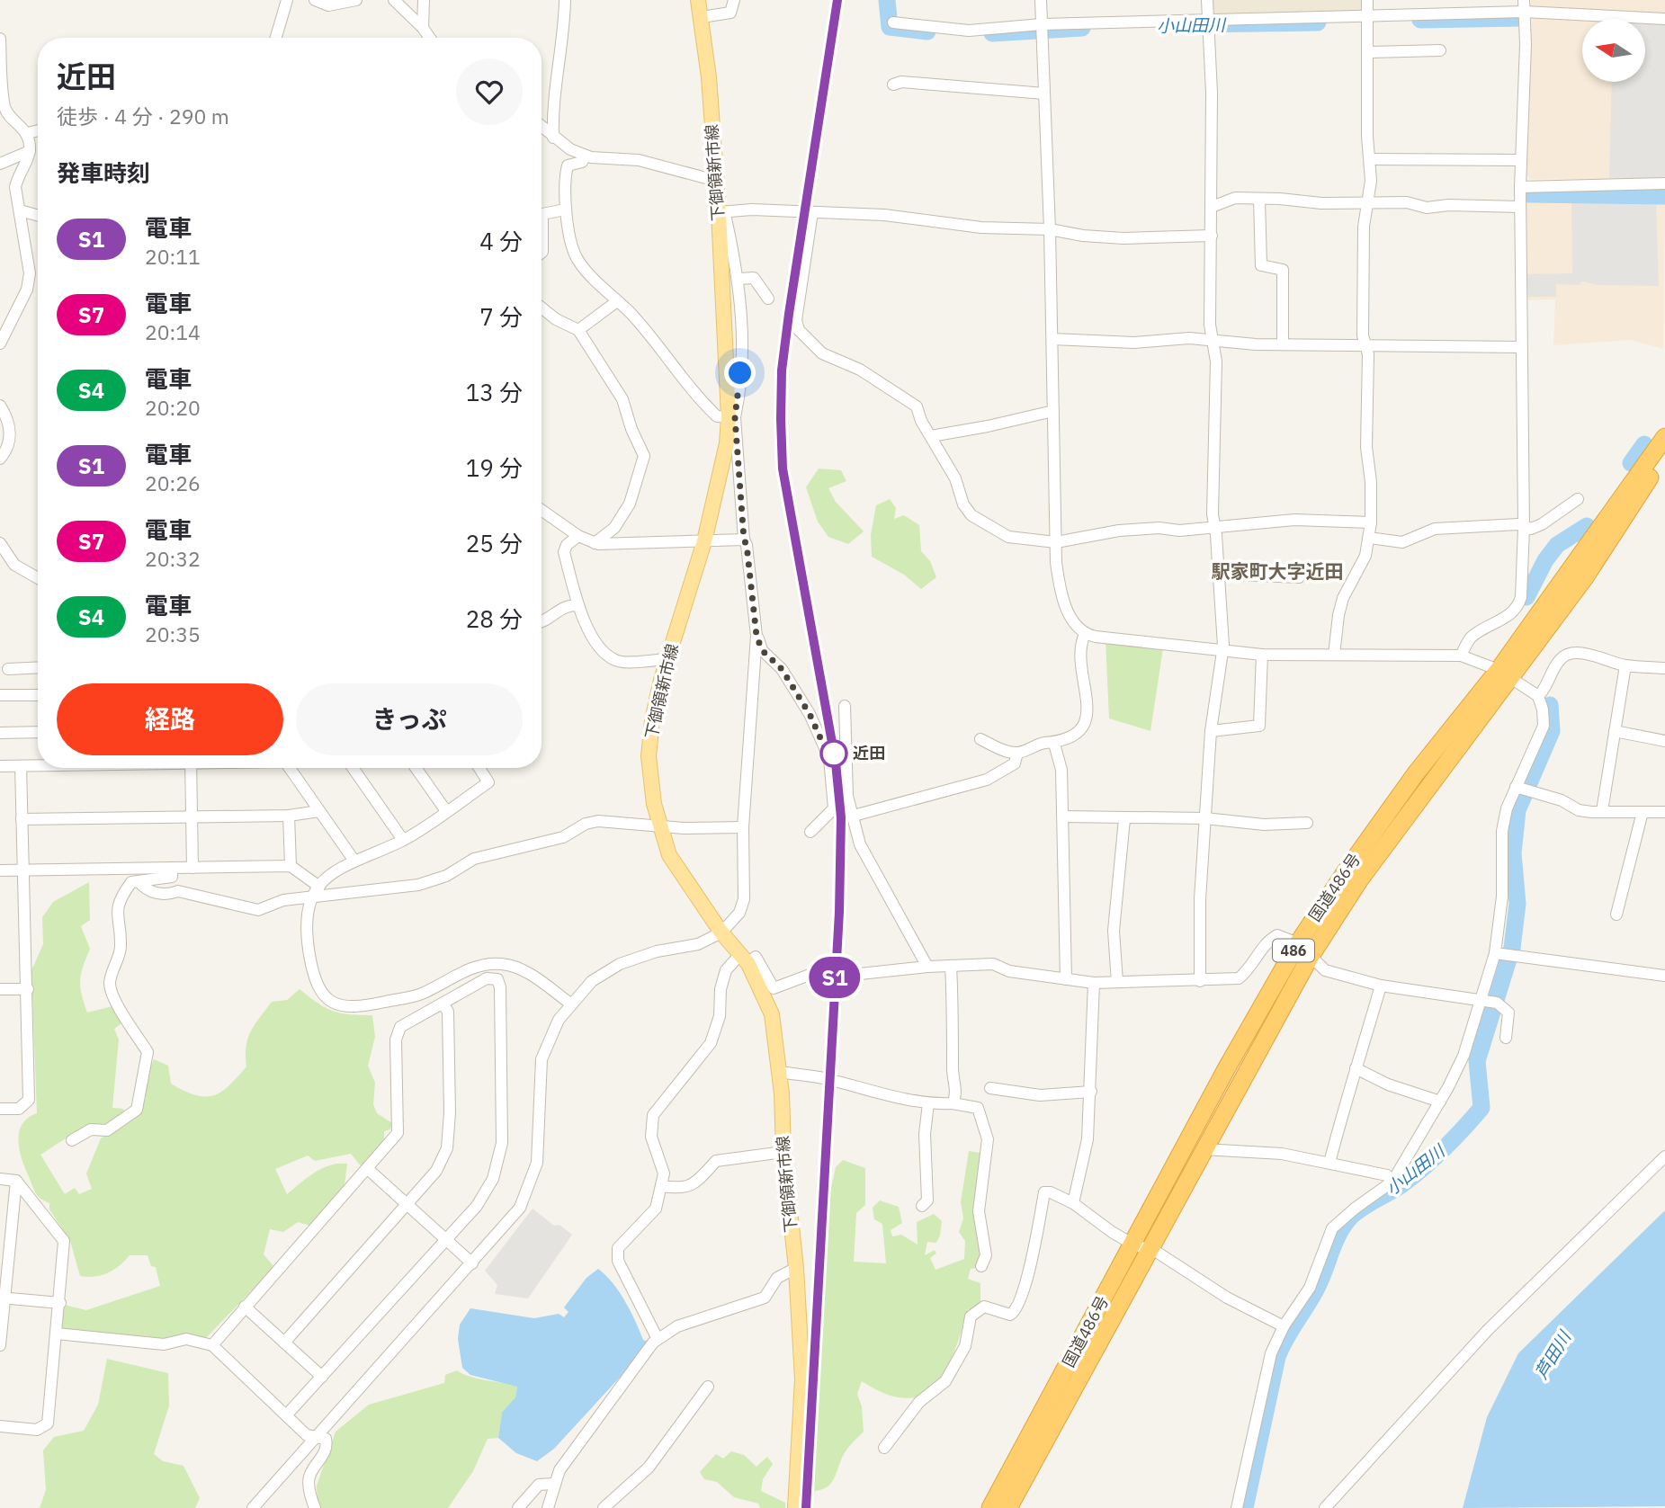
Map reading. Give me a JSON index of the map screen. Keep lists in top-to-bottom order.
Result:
{
  "streets": {
    "highway": ["国道486号", "486"],
    "main road": ["下御領新市線"]
  },
  "districts": ["駅家町大字近田"],
  "water": ["小山田川", "芦田川"],
  "places": ["近田"],
  "north": "left",
  "page": {
    "on_map": "S1",
    "heading": [
      ["近田", "徒歩 · 4 分 · 290 m"],
      "発車時刻"
    ],
    "list": [
      {
        "mark": "S1",
        "name": "電車",
        "note": "20:11",
        "value": "4 分"
      },
      {
        "mark": "S7",
        "name": "電車",
        "note": "20:14",
        "value": "7 分"
      },
      {
        "mark": "S4",
        "name": "電車",
        "note": "20:20",
        "value": "13 分"
      },
      {
        "mark": "S1",
        "name": "電車",
        "note": "20:26",
        "value": "19 分"
      },
      {
        "mark": "S7",
        "name": "電車",
        "note": "20:32",
        "value": "25 分"
      },
      {
        "mark": "S4",
        "name": "電車",
        "note": "20:35",
        "value": "28 分"
      }
    ],
    "buttons": ["経路", "きっぷ"]
  }
}
